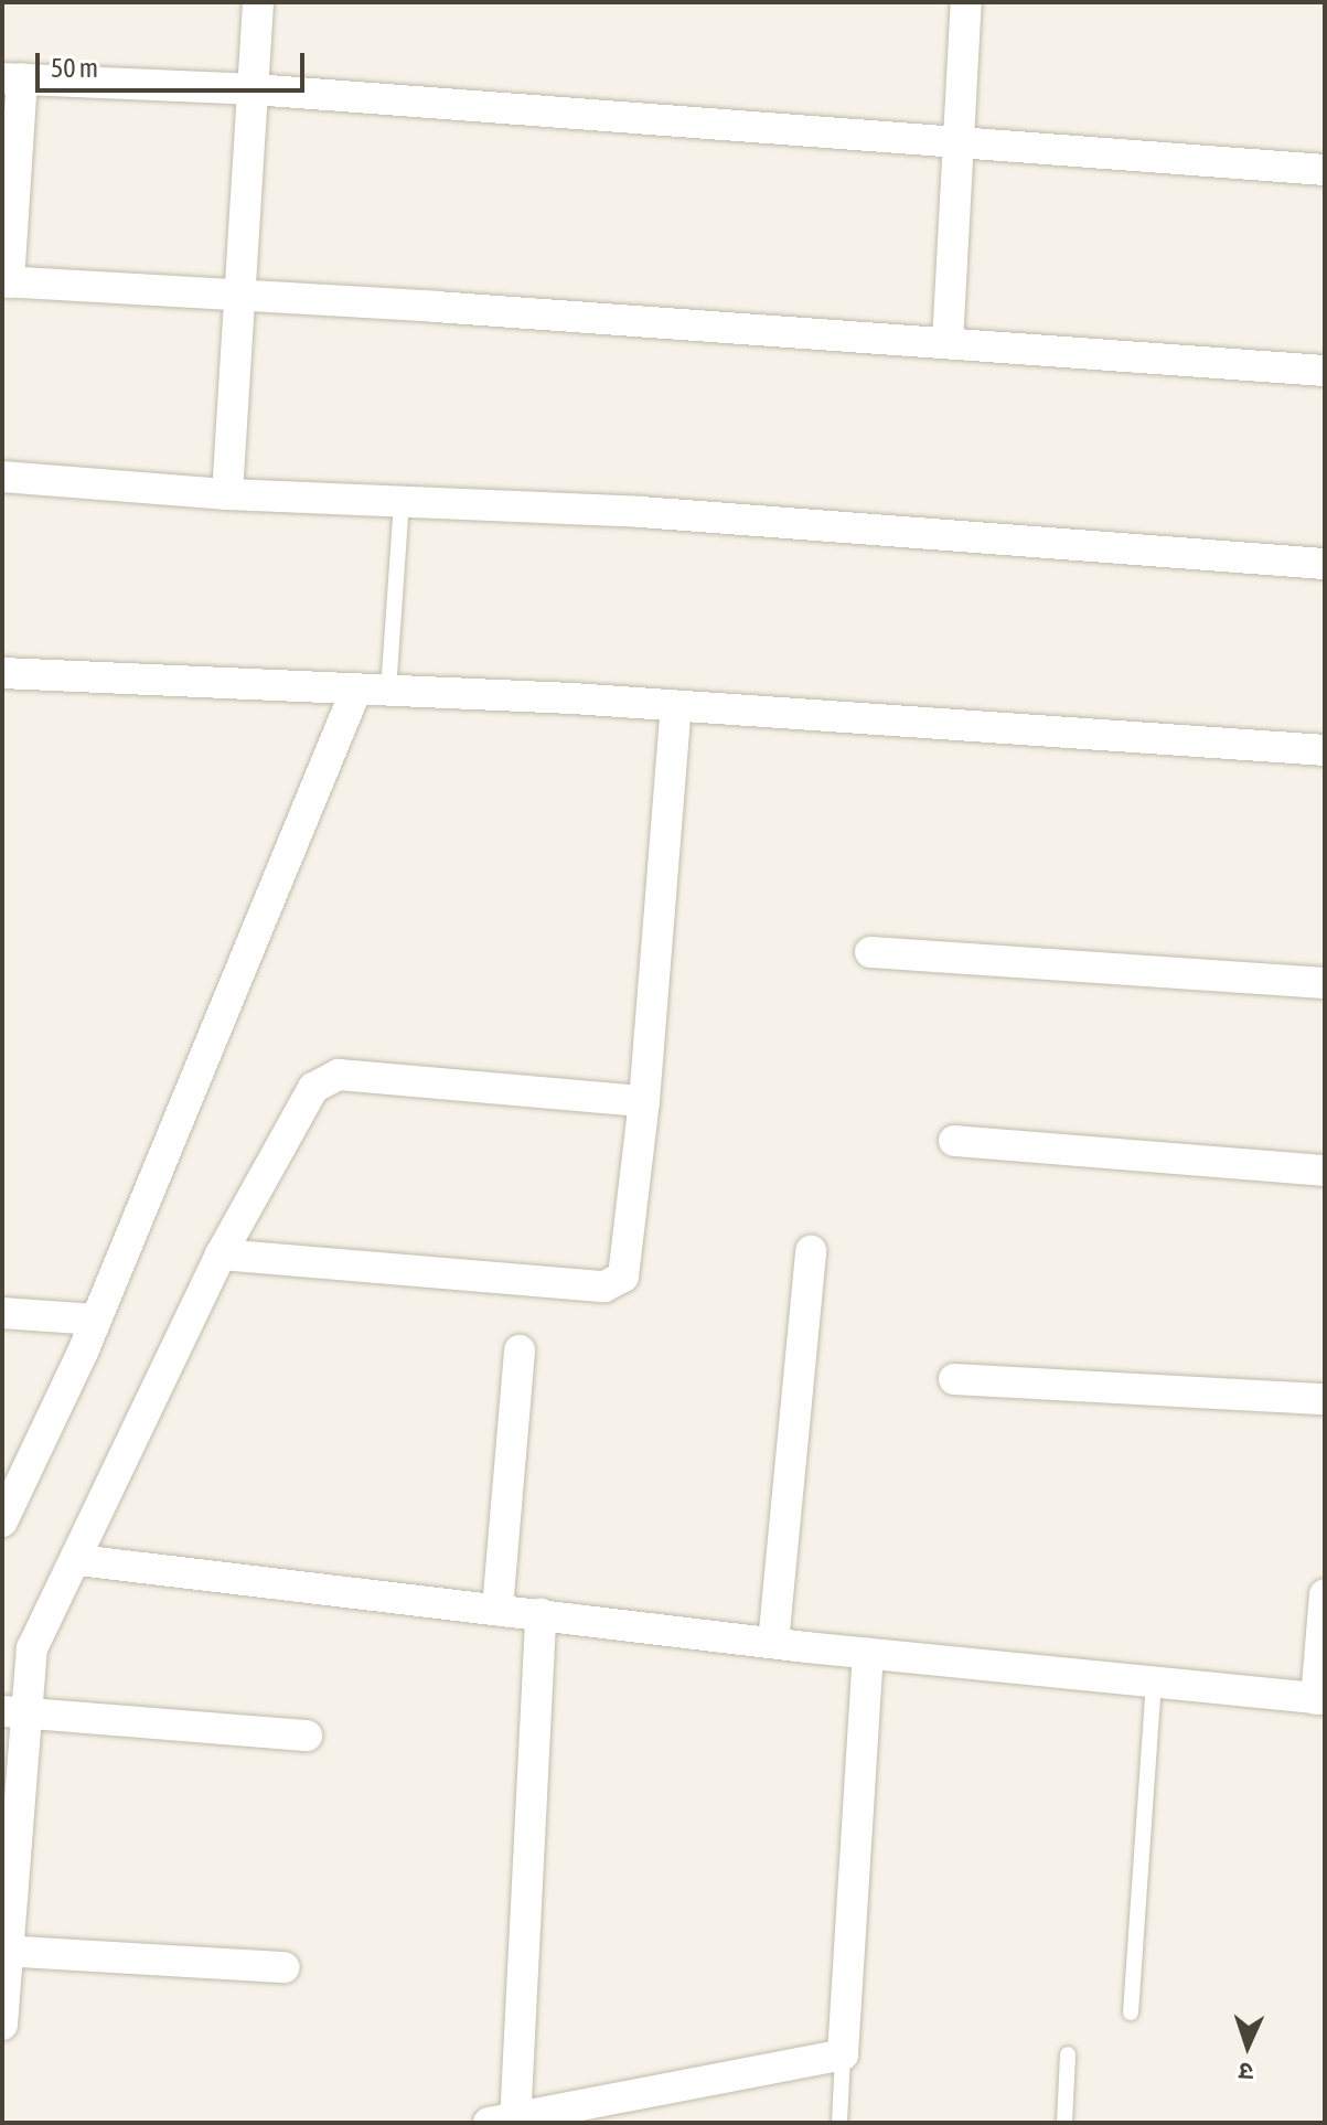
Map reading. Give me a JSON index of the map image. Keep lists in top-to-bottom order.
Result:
{
  "scale_bar": "50 m",
  "north": "bottom"
}
